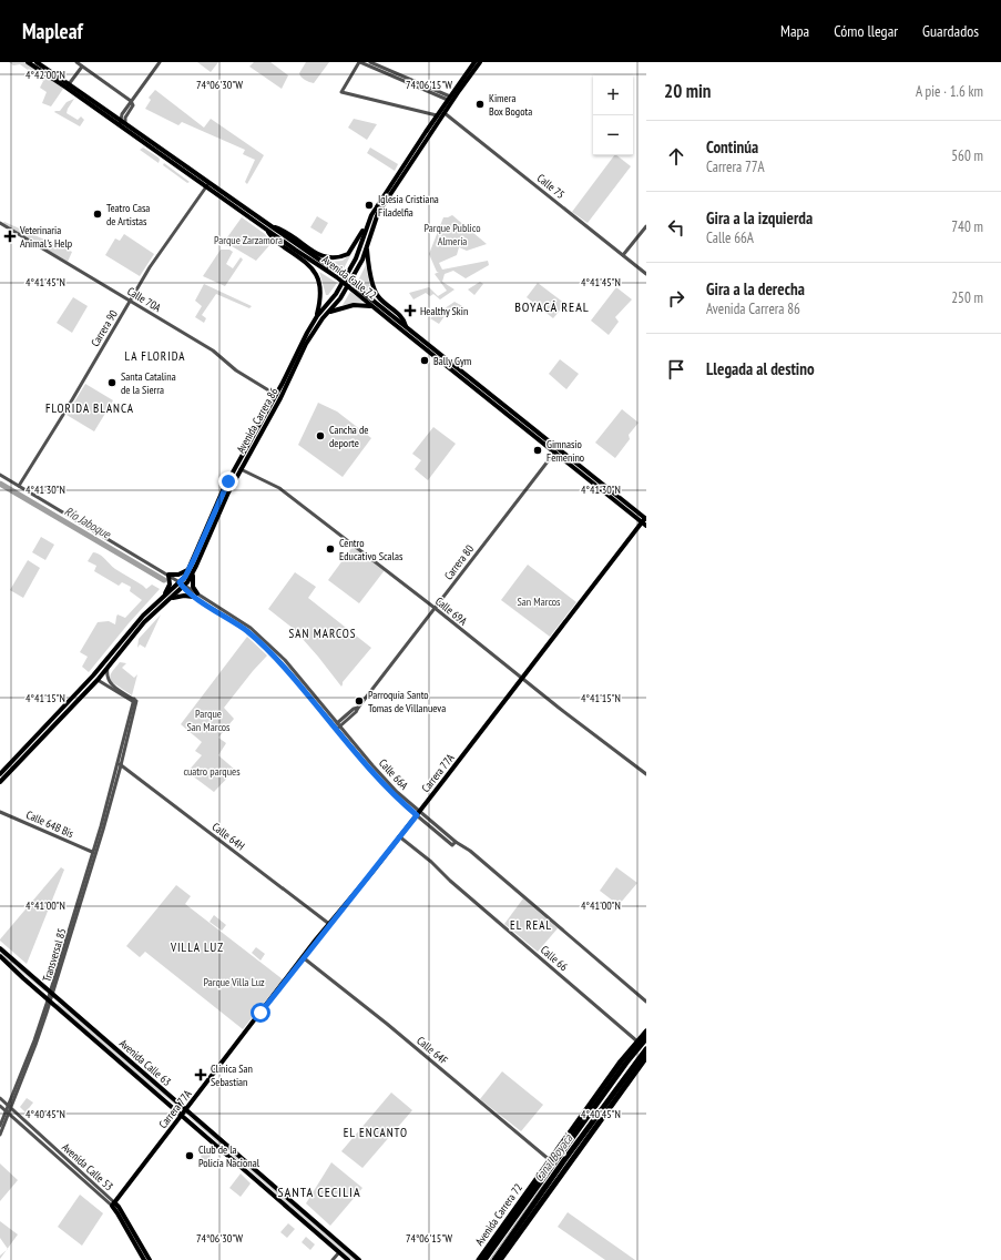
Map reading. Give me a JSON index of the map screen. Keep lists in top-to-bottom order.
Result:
{
  "streets": {
    "highway": ["Avenida Carrera 72"],
    "main road": [
      "Avenida Calle 72",
      "Avenida Carrera 86",
      "Carrera 77A",
      "Avenida Calle 63",
      "Avenida Calle 53"
    ],
    "street": [
      "Calle 75",
      "Calle 70A",
      "Carrera 90",
      "Carrera 80",
      "Calle 69A",
      "Calle 66A",
      "Calle 64B Bis",
      "Calle 64H",
      "Transversal 85",
      "Calle 66",
      "Calle 64F"
    ]
  },
  "crossings": [
    ["Calle 75", "Avenida Carrera 86"],
    ["Avenida Calle 72", "Carrera 90"],
    ["Avenida Calle 72", "Avenida Carrera 86"],
    ["Avenida Calle 72", "Carrera 80"],
    ["Avenida Calle 72", "Carrera 77A"],
    ["Calle 70A", "Carrera 90"],
    ["Calle 70A", "Avenida Carrera 86"],
    ["Carrera 90", "Calle 66A"],
    ["Avenida Carrera 86", "Calle 69A"],
    ["Avenida Carrera 86", "Calle 66A"],
    ["Carrera 80", "Calle 69A"],
    ["Carrera 80", "Calle 66A"],
    ["Calle 69A", "Carrera 77A"],
    ["Carrera 77A", "Calle 66A"],
    ["Carrera 77A", "Calle 64H"],
    ["Carrera 77A", "Calle 66"],
    ["Carrera 77A", "Calle 64F"],
    ["Carrera 77A", "Avenida Calle 63"],
    ["Carrera 77A", "Avenida Calle 53"],
    ["Calle 64B Bis", "Transversal 85"],
    ["Calle 64H", "Transversal 85"],
    ["Transversal 85", "Avenida Calle 63"],
    ["Transversal 85", "Avenida Calle 53"],
    ["Calle 66", "Avenida Carrera 72"],
    ["Calle 64F", "Avenida Carrera 72"]
  ],
  "districts": [
    "BOYACÁ REAL",
    "LA FLORIDA",
    "FLORIDA BLANCA",
    "SAN MARCOS",
    "EL REAL",
    "VILLA LUZ",
    "EL ENCANTO",
    "SANTA CECILIA"
  ],
  "water": ["Río Jaboque", "Canal Boyacá"],
  "parks": [
    "Parque Publico Almería",
    "Parque Zarzamora",
    "San Marcos",
    "Parque San Marcos",
    "cuatro parques",
    "Parque Villa Luz"
  ],
  "places": {
    "other": [
      "Kimera Box Bogota",
      "Iglesia Cristiana Filadelfia",
      "Teatro Casa de Artistas",
      "Bally Gym",
      "Santa Catalina de la Sierra",
      "Cancha de deporte",
      "Gimnasio Femenino",
      "Centro Educativo Scalas",
      "Parroquia Santo Tomas de Villanueva",
      "Club de la Policía Nacional"
    ],
    "health": ["Veterinaria Animal's Help", "Healthy Skin", "Clínica San Sebastian"]
  },
  "page": {
    "header": "Mapleaf",
    "nav": ["Mapa", "Cómo llegar", "Guardados"],
    "heading": ["20 min", "A pie · 1.6 km"],
    "map_buttons": ["+", "−"],
    "list": [
      ["Continúa", "Carrera 77A", "560 m"],
      ["Gira a la izquierda", "Calle 66A", "740 m"],
      ["Gira a la derecha", "Avenida Carrera 86", "250 m"],
      "Llegada al destino"
    ]
  },
  "coordinates": [
    "4°42'00\"N",
    "74°06'30\"W",
    "74°06'15\"W",
    "4°41'45\"N",
    "4°41'30\"N",
    "4°41'15\"N",
    "4°41'00\"N",
    "4°40'45\"N"
  ]
}
